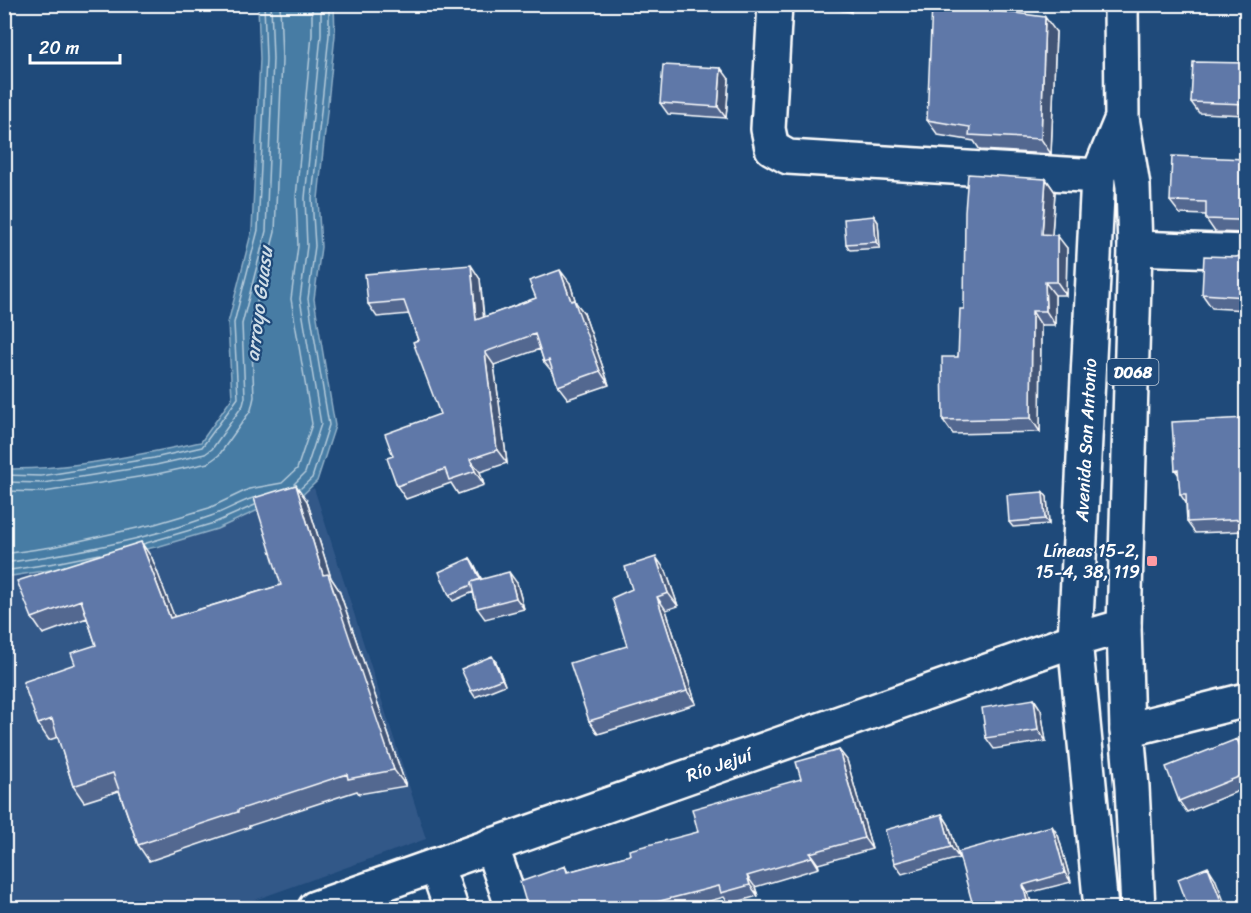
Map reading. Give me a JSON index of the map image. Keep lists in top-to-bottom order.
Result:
{
  "streets": {
    "main road": ["D068", "Avenida San Antonio", "Río Jejuí"]
  },
  "crossings": [
    ["Avenida San Antonio", "Río Jejuí"]
  ],
  "water": ["arroyo Guasu"],
  "places": {
    "transit": ["Líneas 15-2, 15-4, 38, 119"]
  },
  "scale_bar": "20 m"
}
